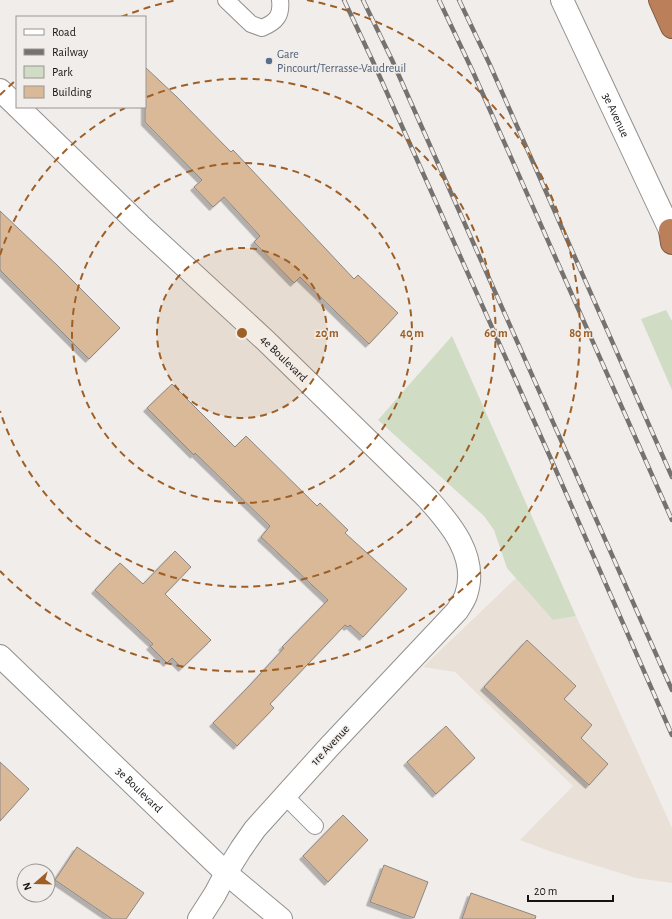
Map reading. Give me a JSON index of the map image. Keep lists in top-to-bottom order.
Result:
{
  "streets": {
    "street": [
      "3e Avenue",
      "4e Boulevard",
      "1re Avenue",
      "3e Boulevard"
    ]
  },
  "crossings": [
    ["4e Boulevard", "1re Avenue"],
    ["1re Avenue", "3e Boulevard"]
  ],
  "places": ["Gare Pincourt/Terrasse-Vaudreuil"],
  "legend": [
    "Road",
    "Railway",
    "Park",
    "Building"
  ],
  "scale_bar": "20 m",
  "north": "left",
  "rings": [
    "20 m",
    "40 m",
    "60 m",
    "80 m"
  ]
}
